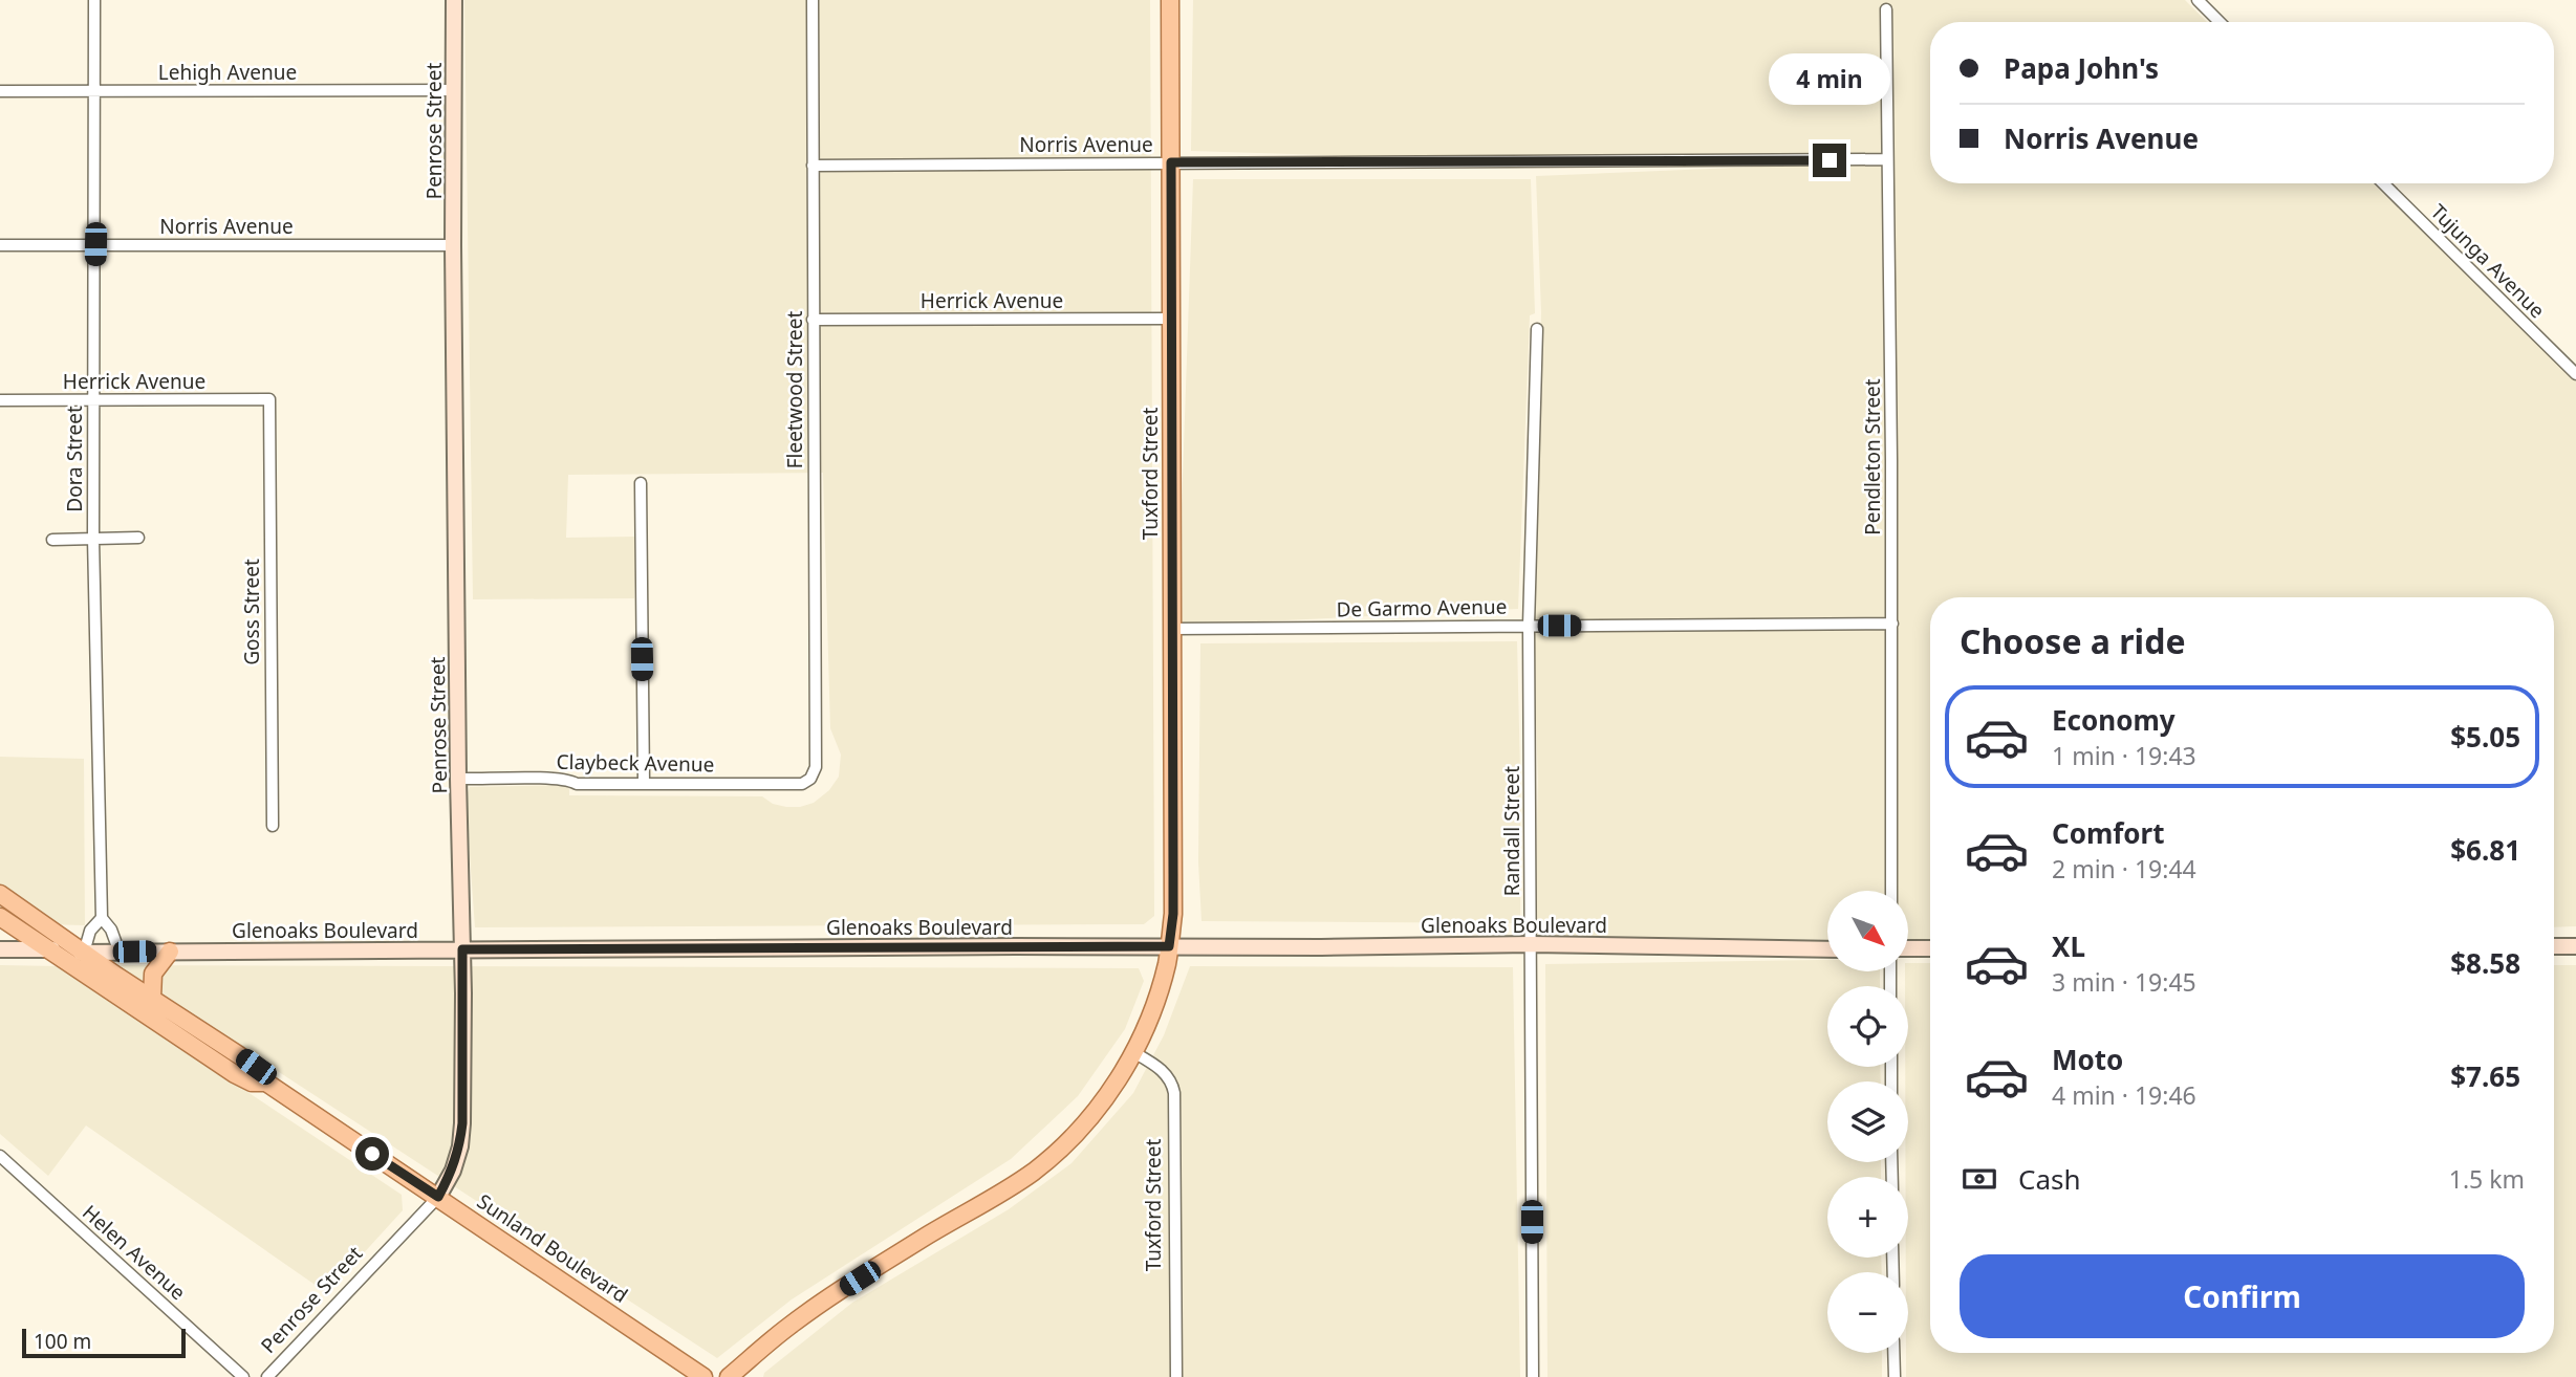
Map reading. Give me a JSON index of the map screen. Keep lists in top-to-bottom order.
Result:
{
  "streets": {
    "main road": [
      "Penrose Street",
      "Tuxford Street",
      "Glenoaks Boulevard",
      "Sunland Boulevard"
    ],
    "street": [
      "Lehigh Avenue",
      "Norris Avenue",
      "Tujunga Avenue",
      "Herrick Avenue",
      "Fleetwood Street",
      "Pendleton Street",
      "Dora Street",
      "De Garmo Avenue",
      "Goss Street",
      "Claybeck Avenue",
      "Randall Street",
      "Helen Avenue"
    ]
  },
  "crossings": [
    ["Lehigh Avenue", "Penrose Street"],
    ["Lehigh Avenue", "Dora Street"],
    ["Penrose Street", "Norris Avenue"],
    ["Penrose Street", "Claybeck Avenue"],
    ["Penrose Street", "Glenoaks Boulevard"],
    ["Penrose Street", "Sunland Boulevard"],
    ["Norris Avenue", "Fleetwood Street"],
    ["Norris Avenue", "Pendleton Street"],
    ["Norris Avenue", "Dora Street"],
    ["Norris Avenue", "Tuxford Street"],
    ["Herrick Avenue", "Fleetwood Street"],
    ["Herrick Avenue", "Dora Street"],
    ["Herrick Avenue", "Tuxford Street"],
    ["Herrick Avenue", "Goss Street"],
    ["Fleetwood Street", "Claybeck Avenue"],
    ["Pendleton Street", "De Garmo Avenue"],
    ["Dora Street", "Glenoaks Boulevard"],
    ["Dora Street", "Sunland Boulevard"],
    ["Tuxford Street", "De Garmo Avenue"],
    ["Tuxford Street", "Glenoaks Boulevard"],
    ["De Garmo Avenue", "Randall Street"],
    ["Randall Street", "Glenoaks Boulevard"],
    ["Glenoaks Boulevard", "Sunland Boulevard"]
  ],
  "scale_bar": "100 m",
  "north": "bottom right",
  "page": {
    "banner": ["Papa John's", "Norris Avenue"],
    "bubble": "4 min",
    "heading": "Choose a ride",
    "list": [
      {
        "name": "Economy",
        "note": "1 min · 19:43",
        "value": "$5.05"
      },
      {
        "name": "Comfort",
        "note": "2 min · 19:44",
        "value": "$6.81"
      },
      {
        "name": "XL",
        "note": "3 min · 19:45",
        "value": "$8.58"
      },
      {
        "name": "Moto",
        "note": "4 min · 19:46",
        "value": "$7.65"
      }
    ],
    "map_buttons": ["+", "−"],
    "pay": ["Cash", "1.5 km"],
    "buttons": "Confirm",
    "scale": "100 m"
  }
}
